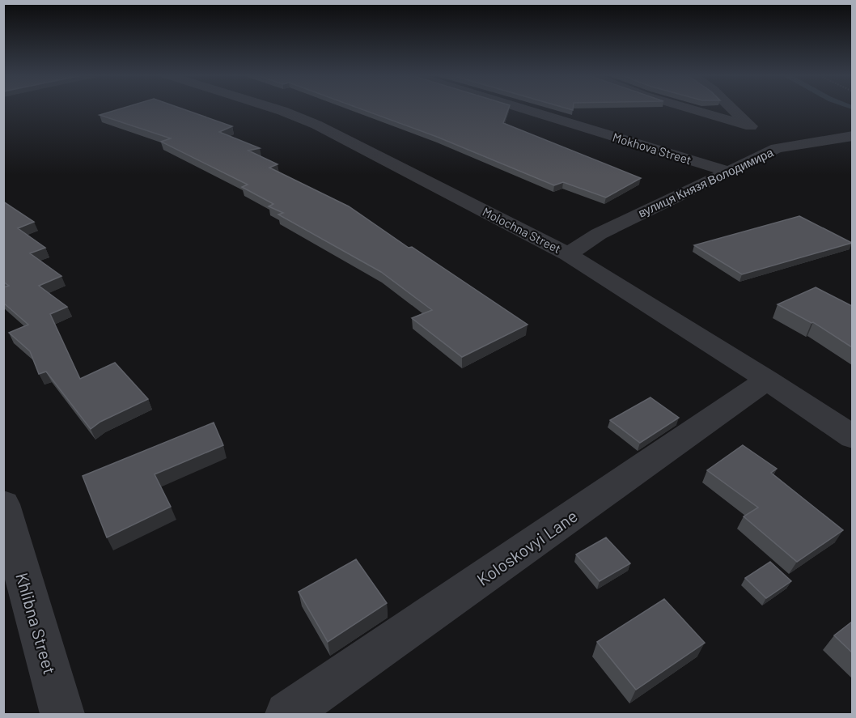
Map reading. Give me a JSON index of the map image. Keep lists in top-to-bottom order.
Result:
{
  "streets": {
    "street": [
      "Mokhova Street",
      "вулиця Князя Володимира",
      "Molochna Street",
      "Koloskovyi Lane",
      "Khlibna Street"
    ]
  },
  "crossings": [
    ["Mokhova Street", "вулиця Князя Володимира"],
    ["вулиця Князя Володимира", "Molochna Street"],
    ["Molochna Street", "Koloskovyi Lane"]
  ]
}
